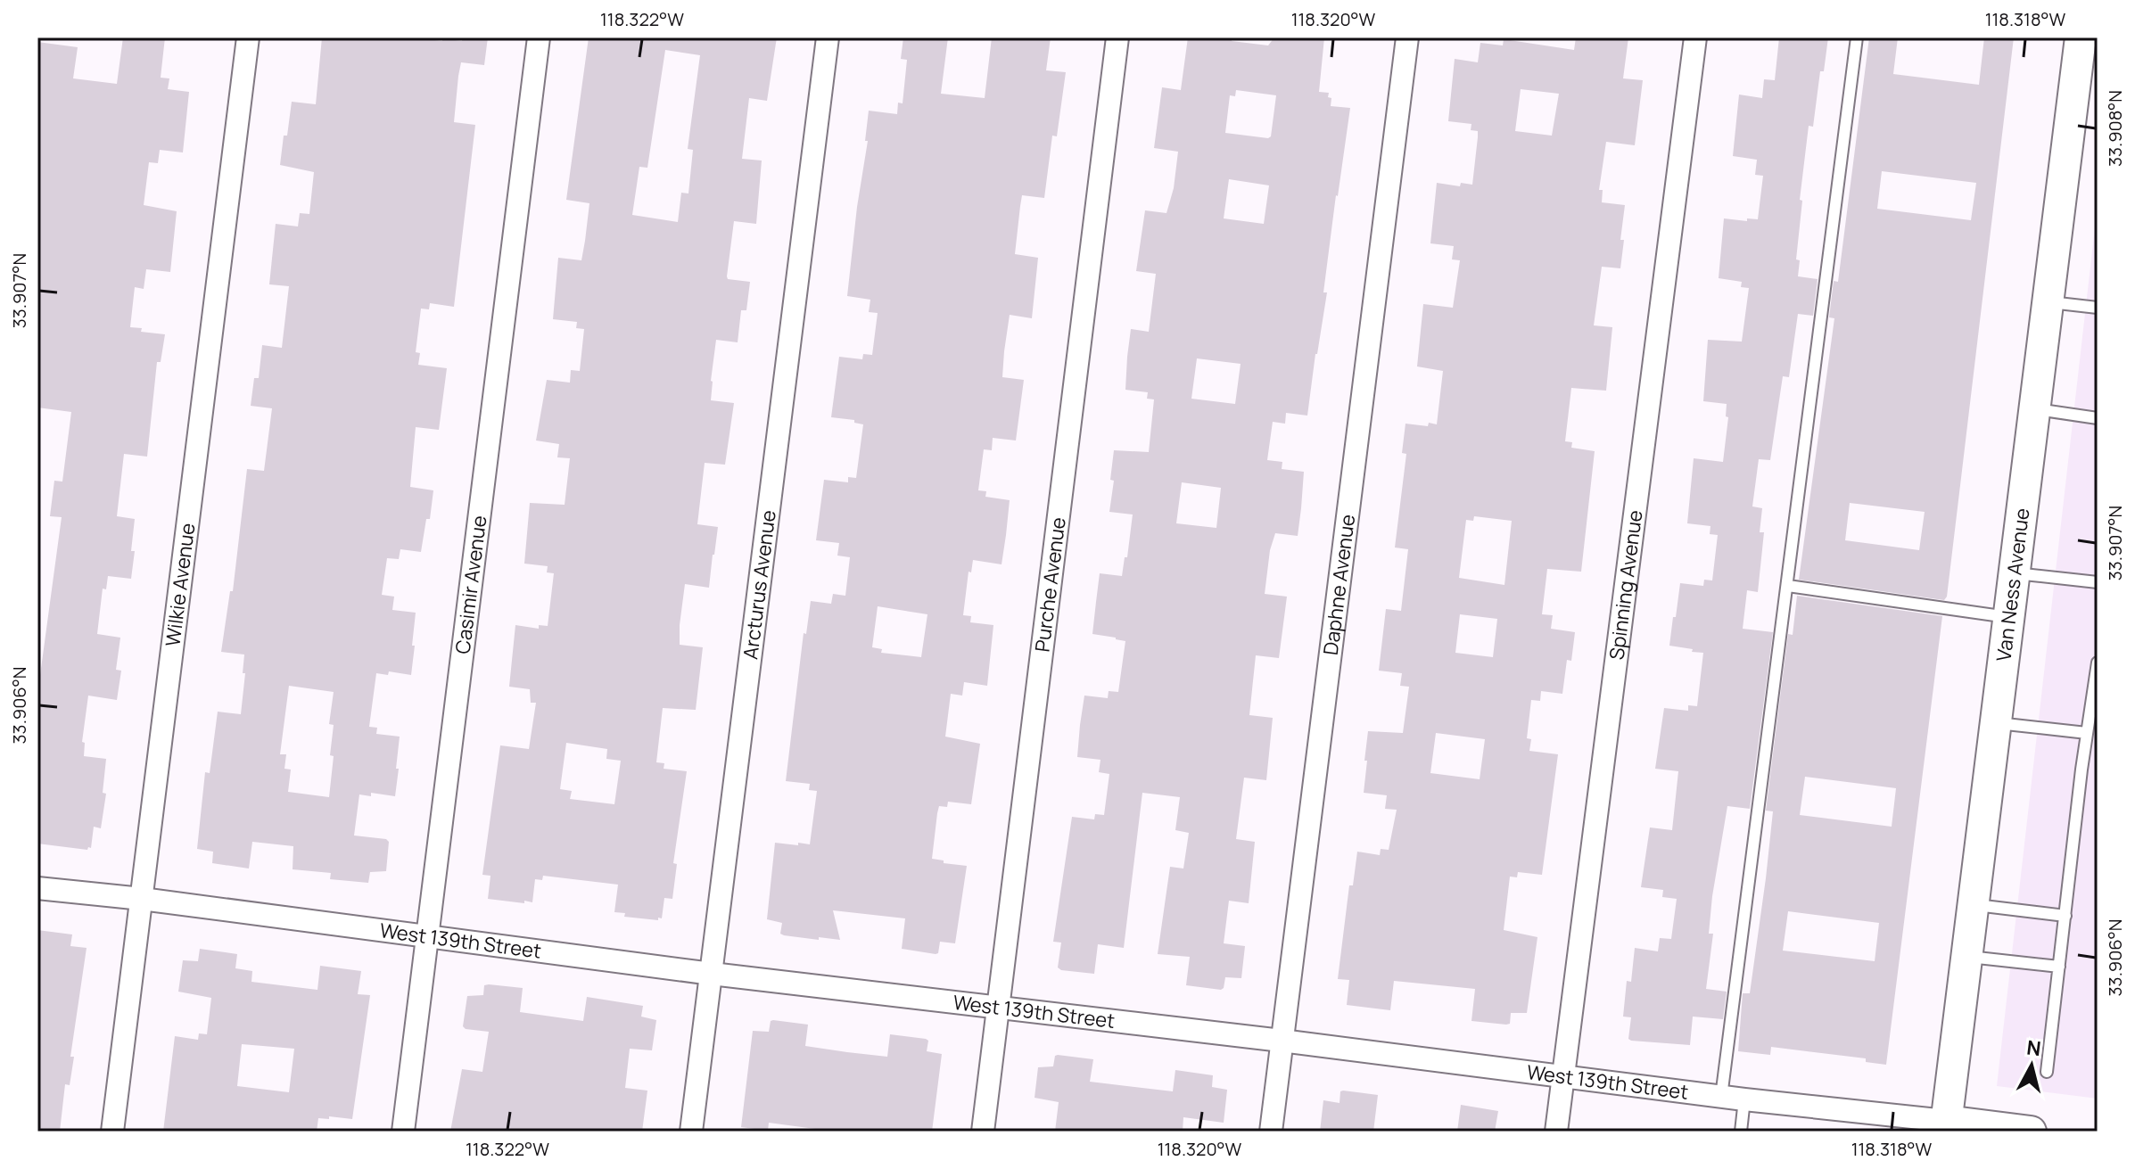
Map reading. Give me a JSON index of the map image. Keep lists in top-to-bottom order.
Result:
{
  "streets": {
    "main road": ["Van Ness Avenue", "West 139th Street"],
    "street": [
      "Daphne Avenue",
      "Spinning Avenue",
      "Wilkie Avenue",
      "Casimir Avenue",
      "Arcturus Avenue",
      "Purche Avenue"
    ]
  },
  "crossings": [
    ["Daphne Avenue", "West 139th Street"],
    ["Spinning Avenue", "West 139th Street"],
    ["Van Ness Avenue", "West 139th Street"],
    ["Wilkie Avenue", "West 139th Street"],
    ["Casimir Avenue", "West 139th Street"],
    ["Arcturus Avenue", "West 139th Street"],
    ["Purche Avenue", "West 139th Street"]
  ],
  "north": "top",
  "coordinates": [
    "118.322°W",
    "118.320°W",
    "118.318°W",
    "33.908°N",
    "33.907°N",
    "33.906°N"
  ]
}
